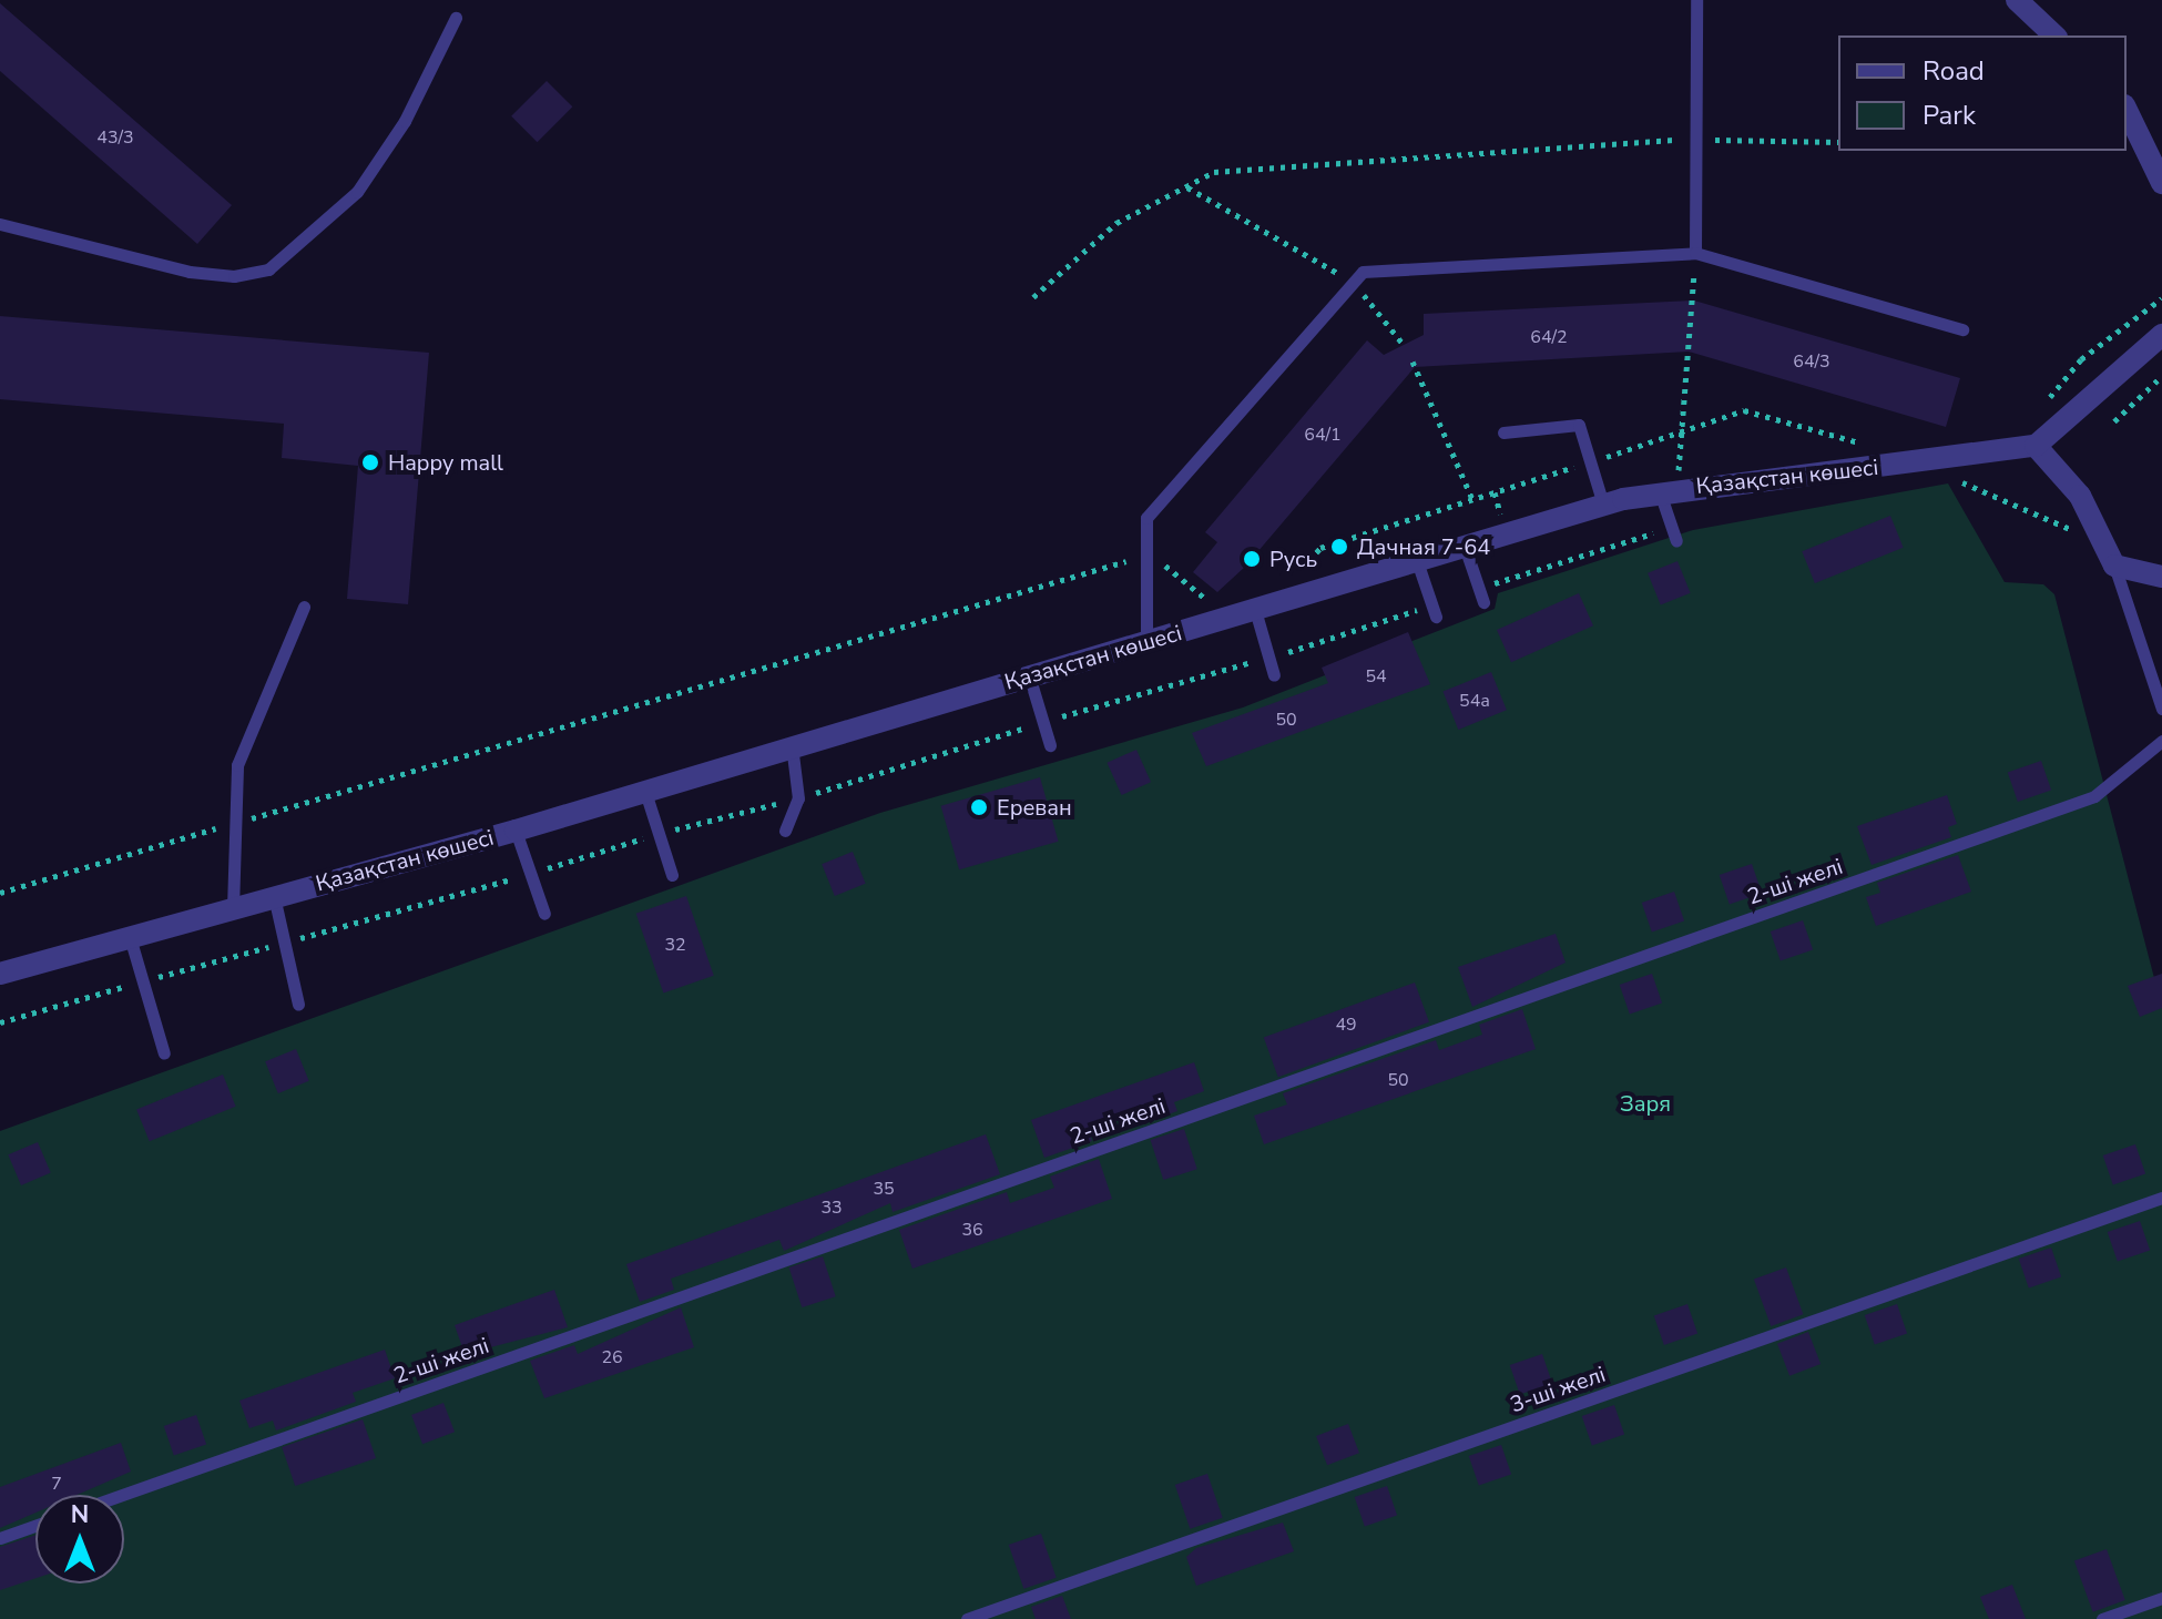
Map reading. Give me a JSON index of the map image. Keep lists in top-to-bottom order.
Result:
{
  "streets": {
    "street": ["Қазақстан көшесі"],
    "lane": ["2-ші желі", "3-ші желі"]
  },
  "parks": ["Заря"],
  "places": [
    "Happy mall",
    "Дачная 7-64",
    "Русь",
    "Ереван"
  ],
  "house_numbers": [
    "43/3",
    "64/2",
    "64/3",
    "64/1",
    "54",
    "54а",
    "50",
    "32",
    "49",
    "50",
    "35",
    "33",
    "36",
    "26",
    "7"
  ],
  "legend": ["Road", "Park"],
  "north": "top"
}
